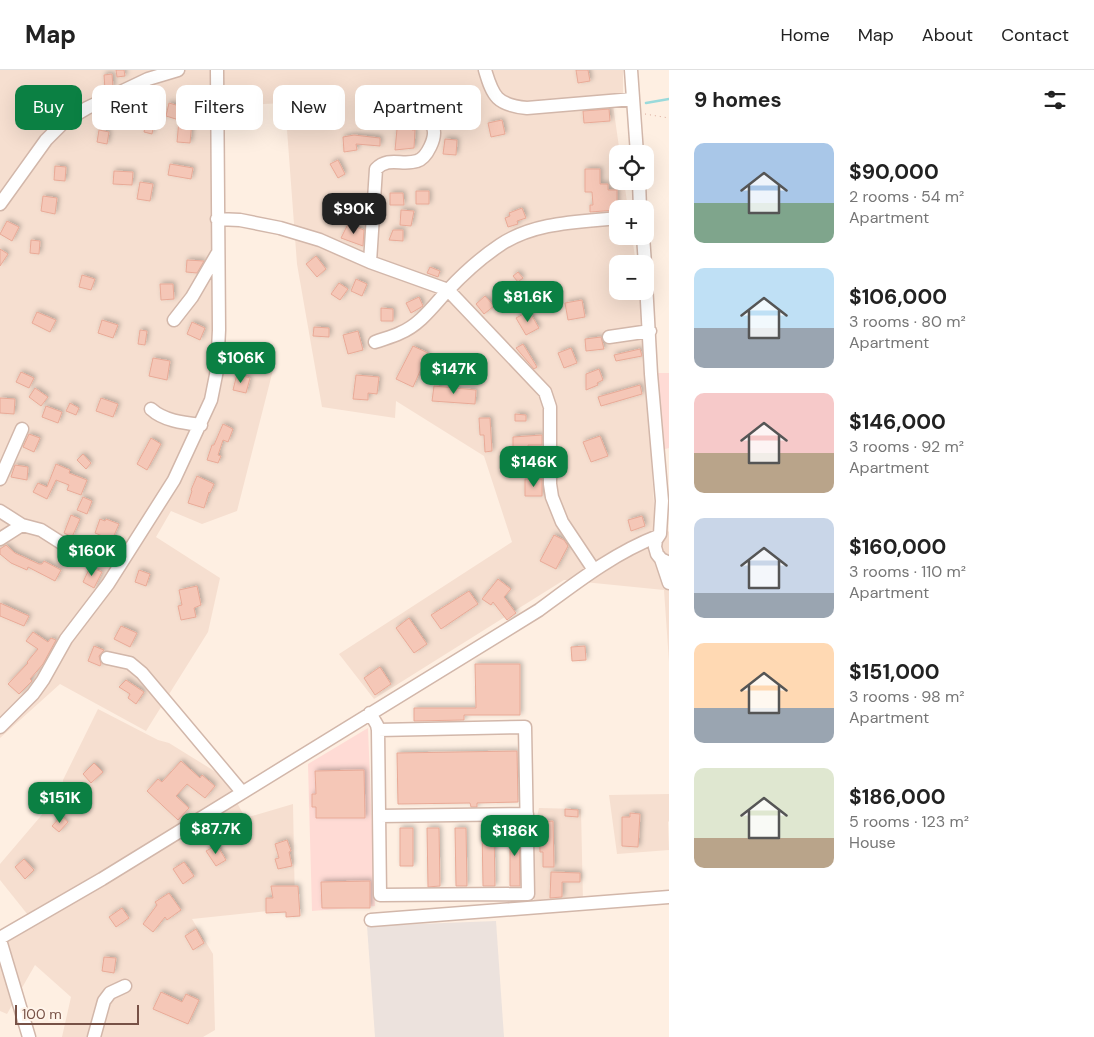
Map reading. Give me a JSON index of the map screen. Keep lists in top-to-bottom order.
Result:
{
  "scale_bar": "100 m",
  "page": {
    "header": "Map",
    "nav": [
      "Home",
      "Map",
      "About",
      "Contact"
    ],
    "heading": "9 homes",
    "chip": [
      "Buy",
      "Rent",
      "Filters",
      "New",
      "Apartment"
    ],
    "list": [
      {
        "name": "$90,000",
        "note": "2 rooms · 54 m² · Apartment"
      },
      {
        "name": "$106,000",
        "note": "3 rooms · 80 m² · Apartment"
      },
      {
        "name": "$146,000",
        "note": "3 rooms · 92 m² · Apartment"
      },
      {
        "name": "$160,000",
        "note": "3 rooms · 110 m² · Apartment"
      },
      {
        "name": "$151,000",
        "note": "3 rooms · 98 m² · Apartment"
      },
      {
        "name": "$186,000",
        "note": "5 rooms · 123 m² · House"
      }
    ],
    "map_buttons": ["+", "−"],
    "price": [
      "$90K",
      "$81.6K",
      "$106K",
      "$147K",
      "$146K",
      "$160K",
      "$151K",
      "$87.7K",
      "$186K"
    ],
    "scale": "100 m"
  }
}
